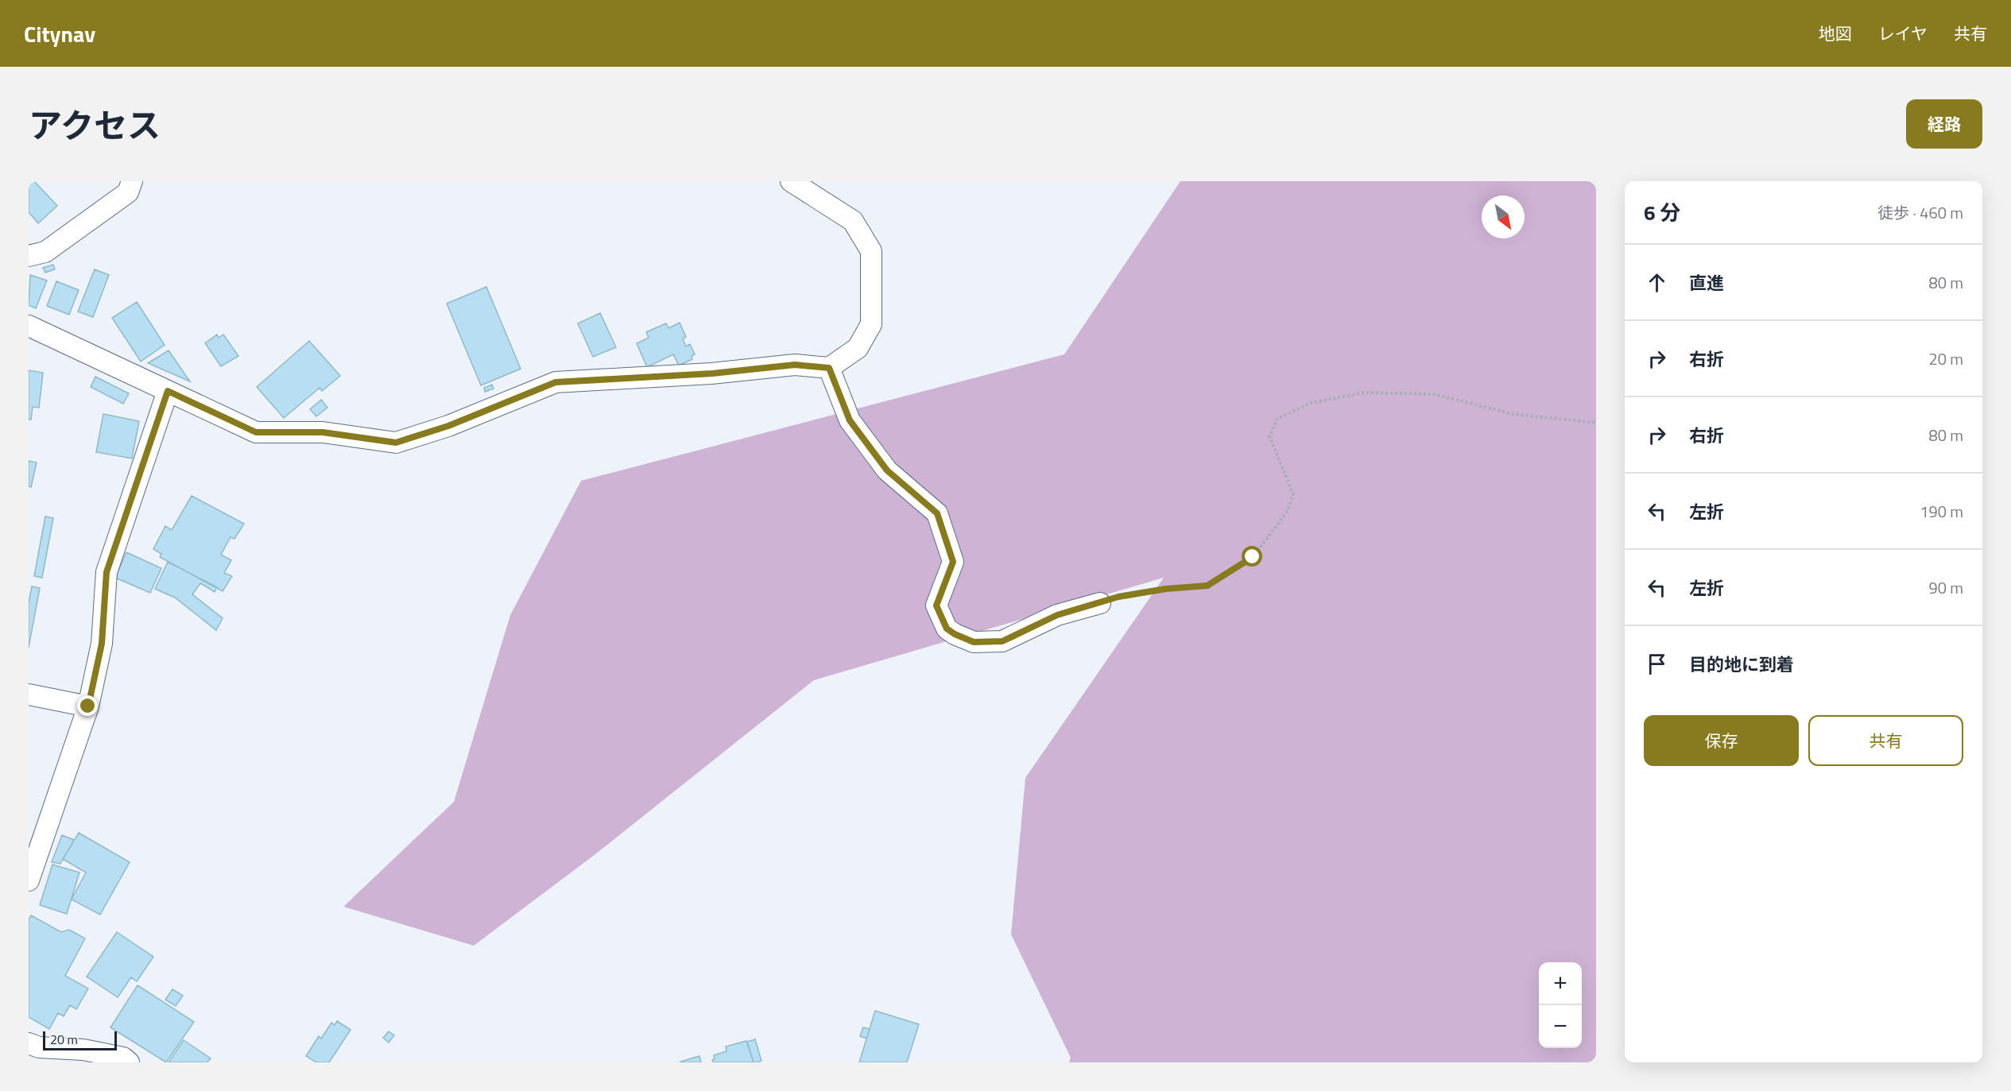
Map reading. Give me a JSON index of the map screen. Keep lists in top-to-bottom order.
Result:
{
  "scale_bar": "20 m",
  "north": "bottom right",
  "page": {
    "header": "Citynav",
    "nav": ["地図", "レイヤ", "共有"],
    "title": "アクセス",
    "buttons": [
      "経路",
      ["保存", "共有"]
    ],
    "heading": ["6 分", "徒歩 · 460 m"],
    "list": [
      ["直進", "80 m"],
      ["右折", "20 m"],
      ["右折", "80 m"],
      ["左折", "190 m"],
      ["左折", "90 m"],
      "目的地に到着"
    ],
    "map_buttons": ["+", "−"],
    "scale": "20 m"
  }
}
